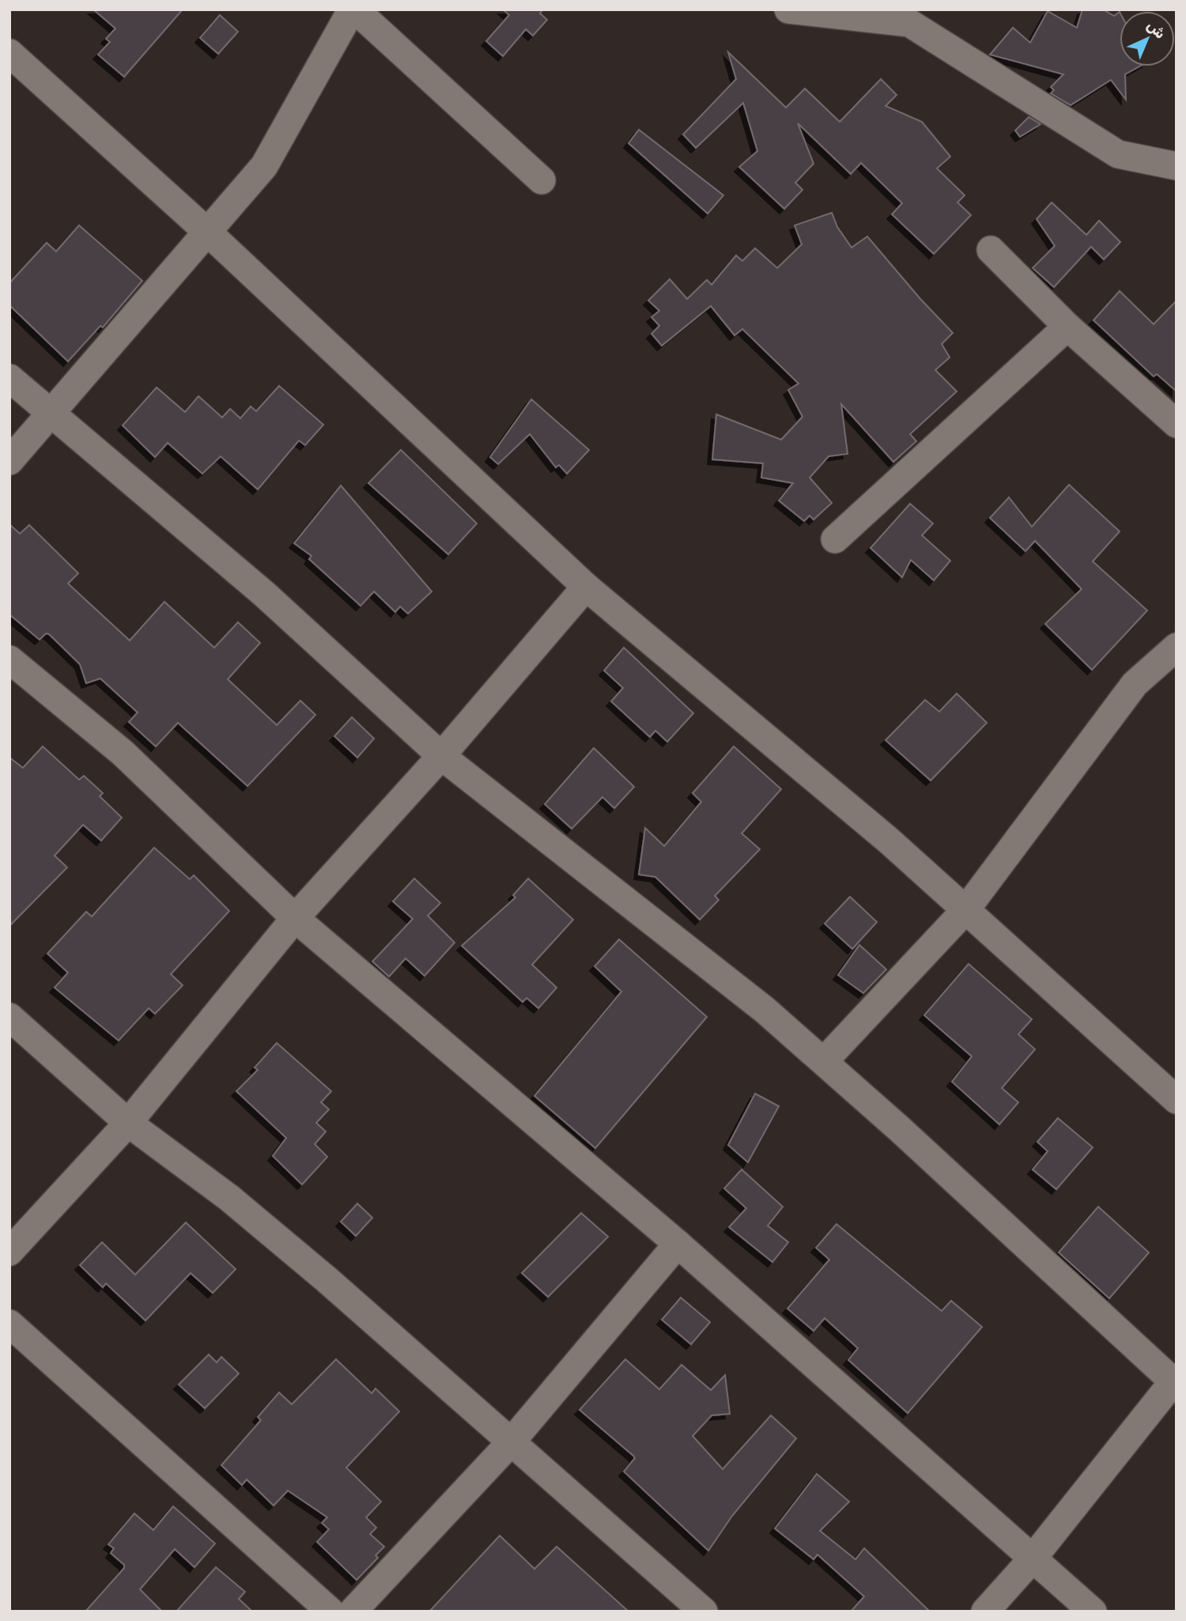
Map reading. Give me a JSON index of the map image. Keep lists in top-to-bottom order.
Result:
{
  "north": "top right"
}
